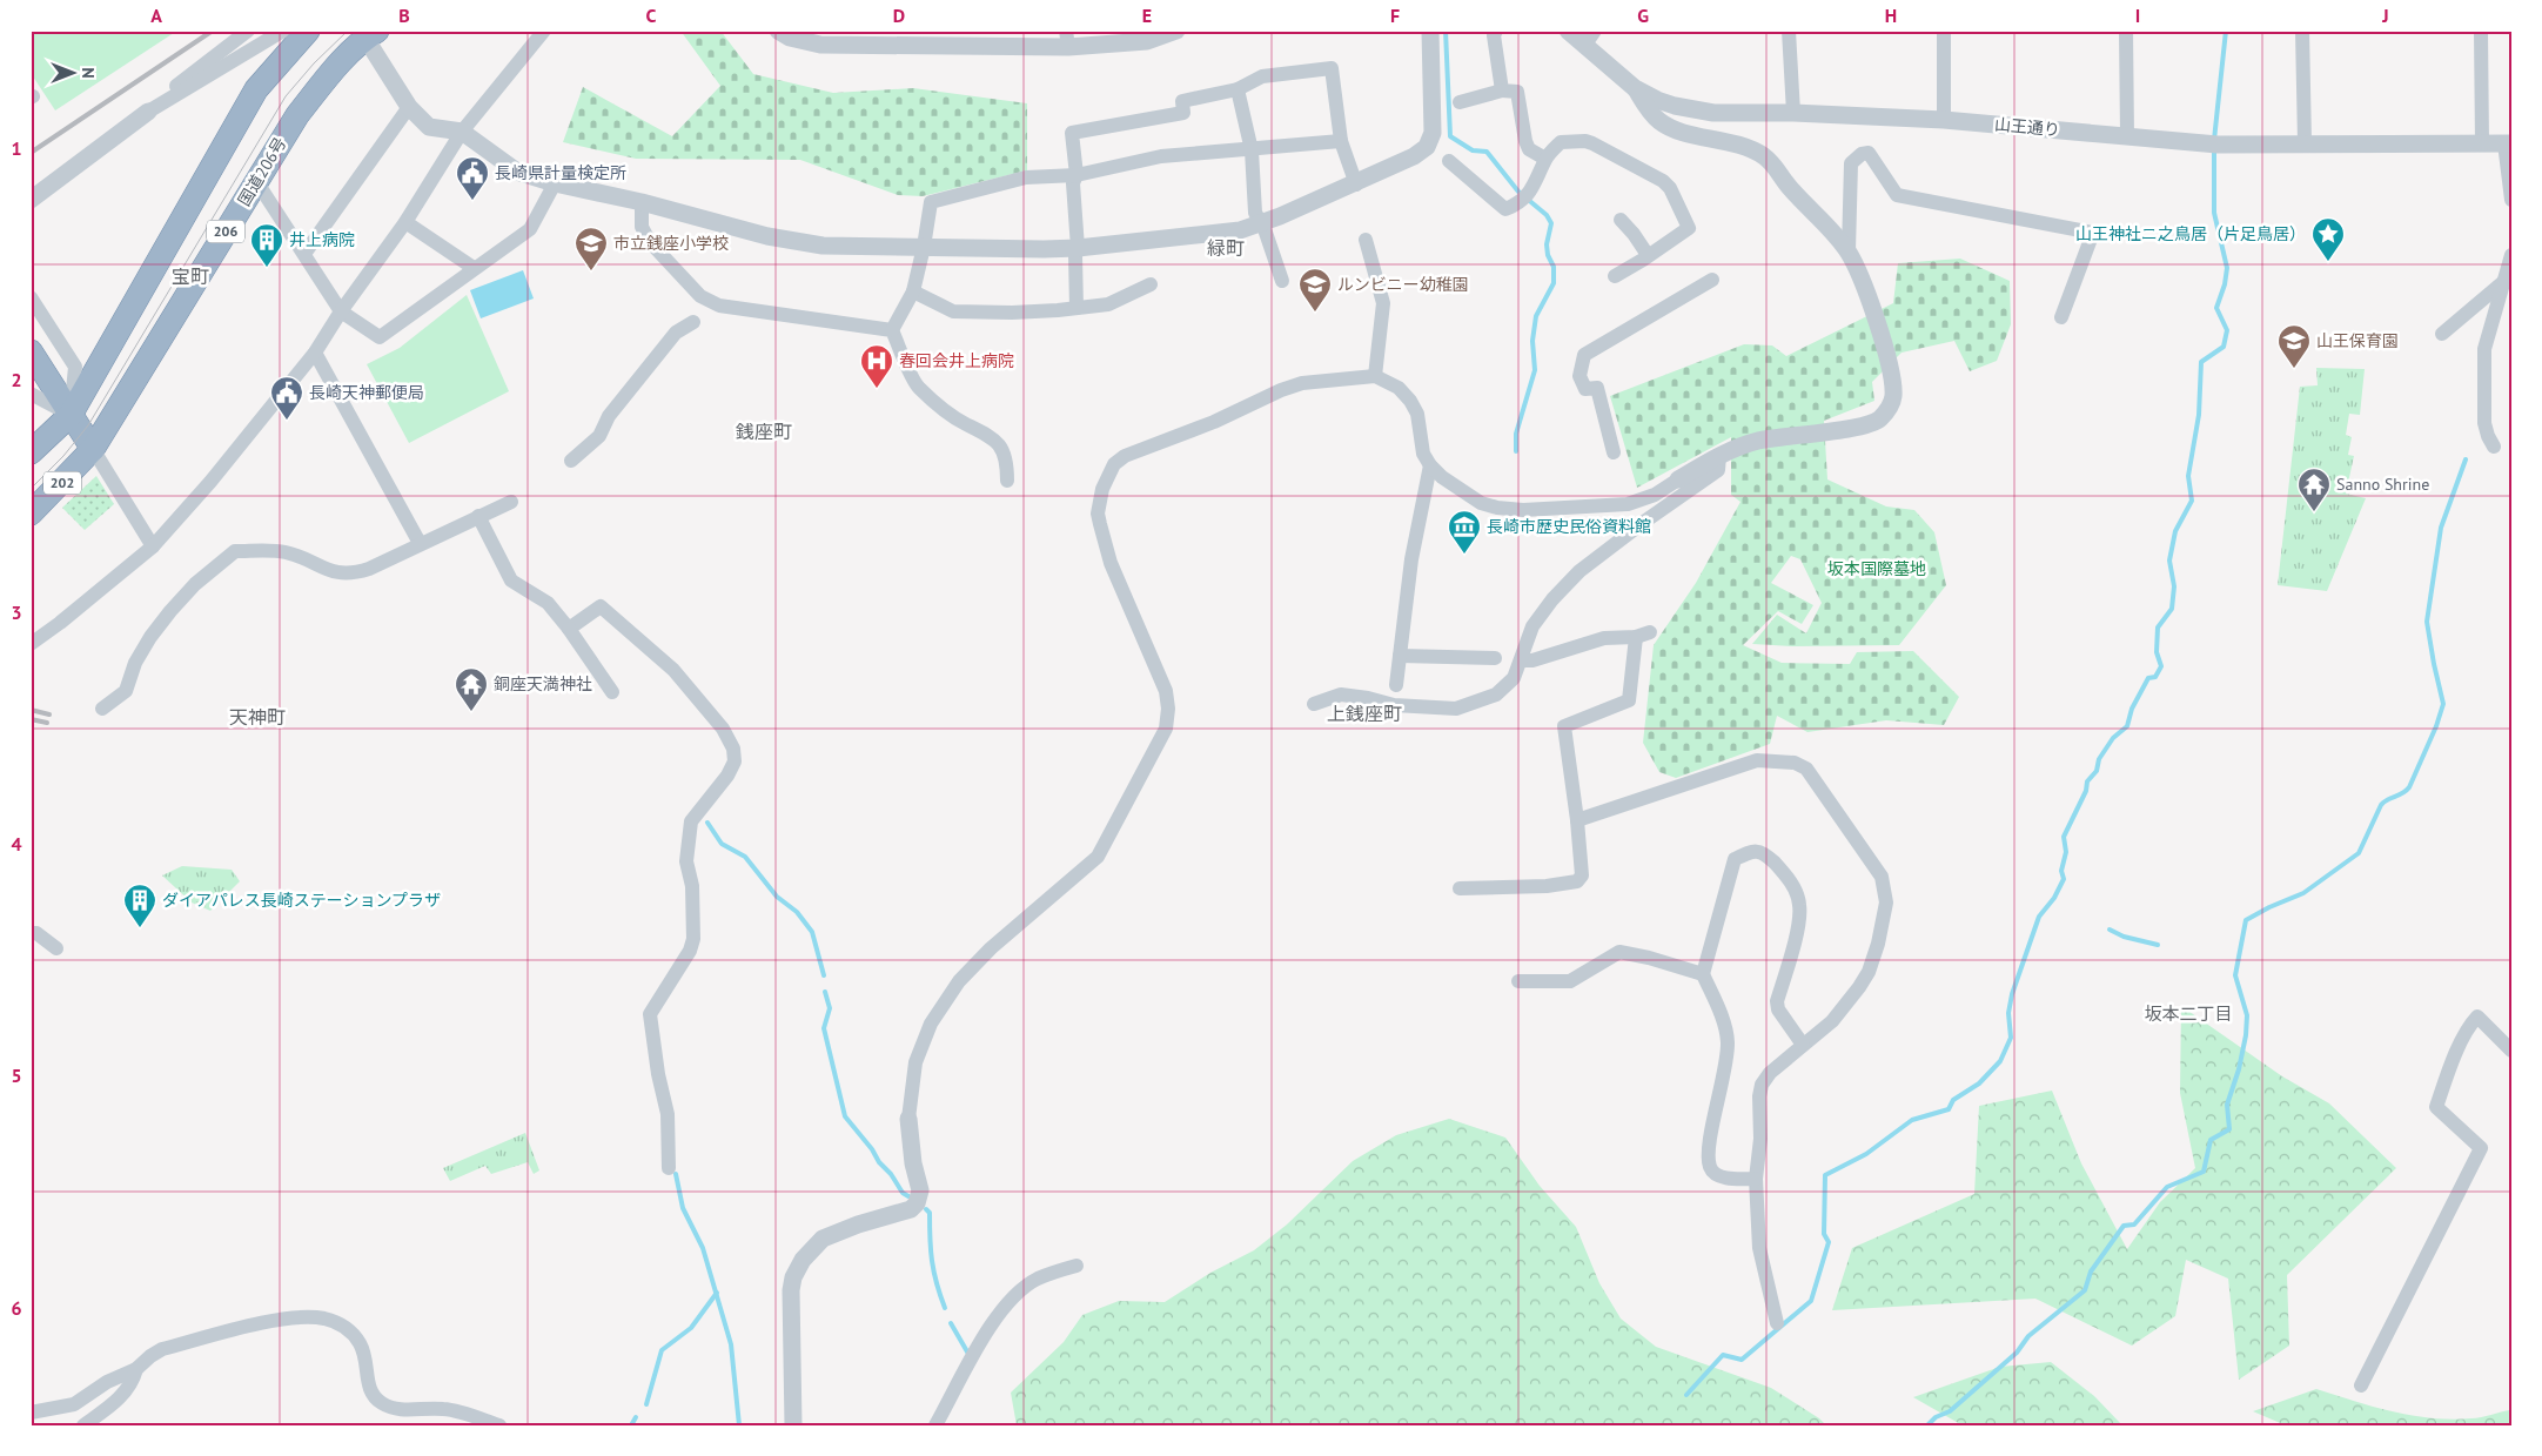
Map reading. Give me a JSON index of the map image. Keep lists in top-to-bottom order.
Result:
{
  "streets": {
    "highway": ["国道206号", "206", "202"],
    "street": ["山王通り"]
  },
  "crossings": [
    ["国道206号", "202"],
    ["206", "202"]
  ],
  "districts": [
    "緑町",
    "宝町",
    "銭座町",
    "上銭座町",
    "天神町",
    "坂本二丁目"
  ],
  "parks": ["坂本国際墓地"],
  "places": {
    "public building": ["長崎県計量検定所", "長崎天神郵便局"],
    "place": ["山王神社ニ之鳥居（片足鳥居）"],
    "building": ["井上病院", "ダイアパレス長崎ステーションプラザ"],
    "school or university": ["市立銭座小学校", "ルンビニー幼稚園", "山王保育園"],
    "hospital": ["春回会井上病院"],
    "temple": ["Sanno Shrine", "銅座天満神社"],
    "museum": ["長崎市歴史民俗資料館"]
  },
  "north": "right",
  "grid": {
    "columns": [
      "A",
      "B",
      "C",
      "D",
      "E",
      "F",
      "G",
      "H",
      "I",
      "J"
    ],
    "rows": [
      "1",
      "2",
      "3",
      "4",
      "5",
      "6"
    ]
  }
}
